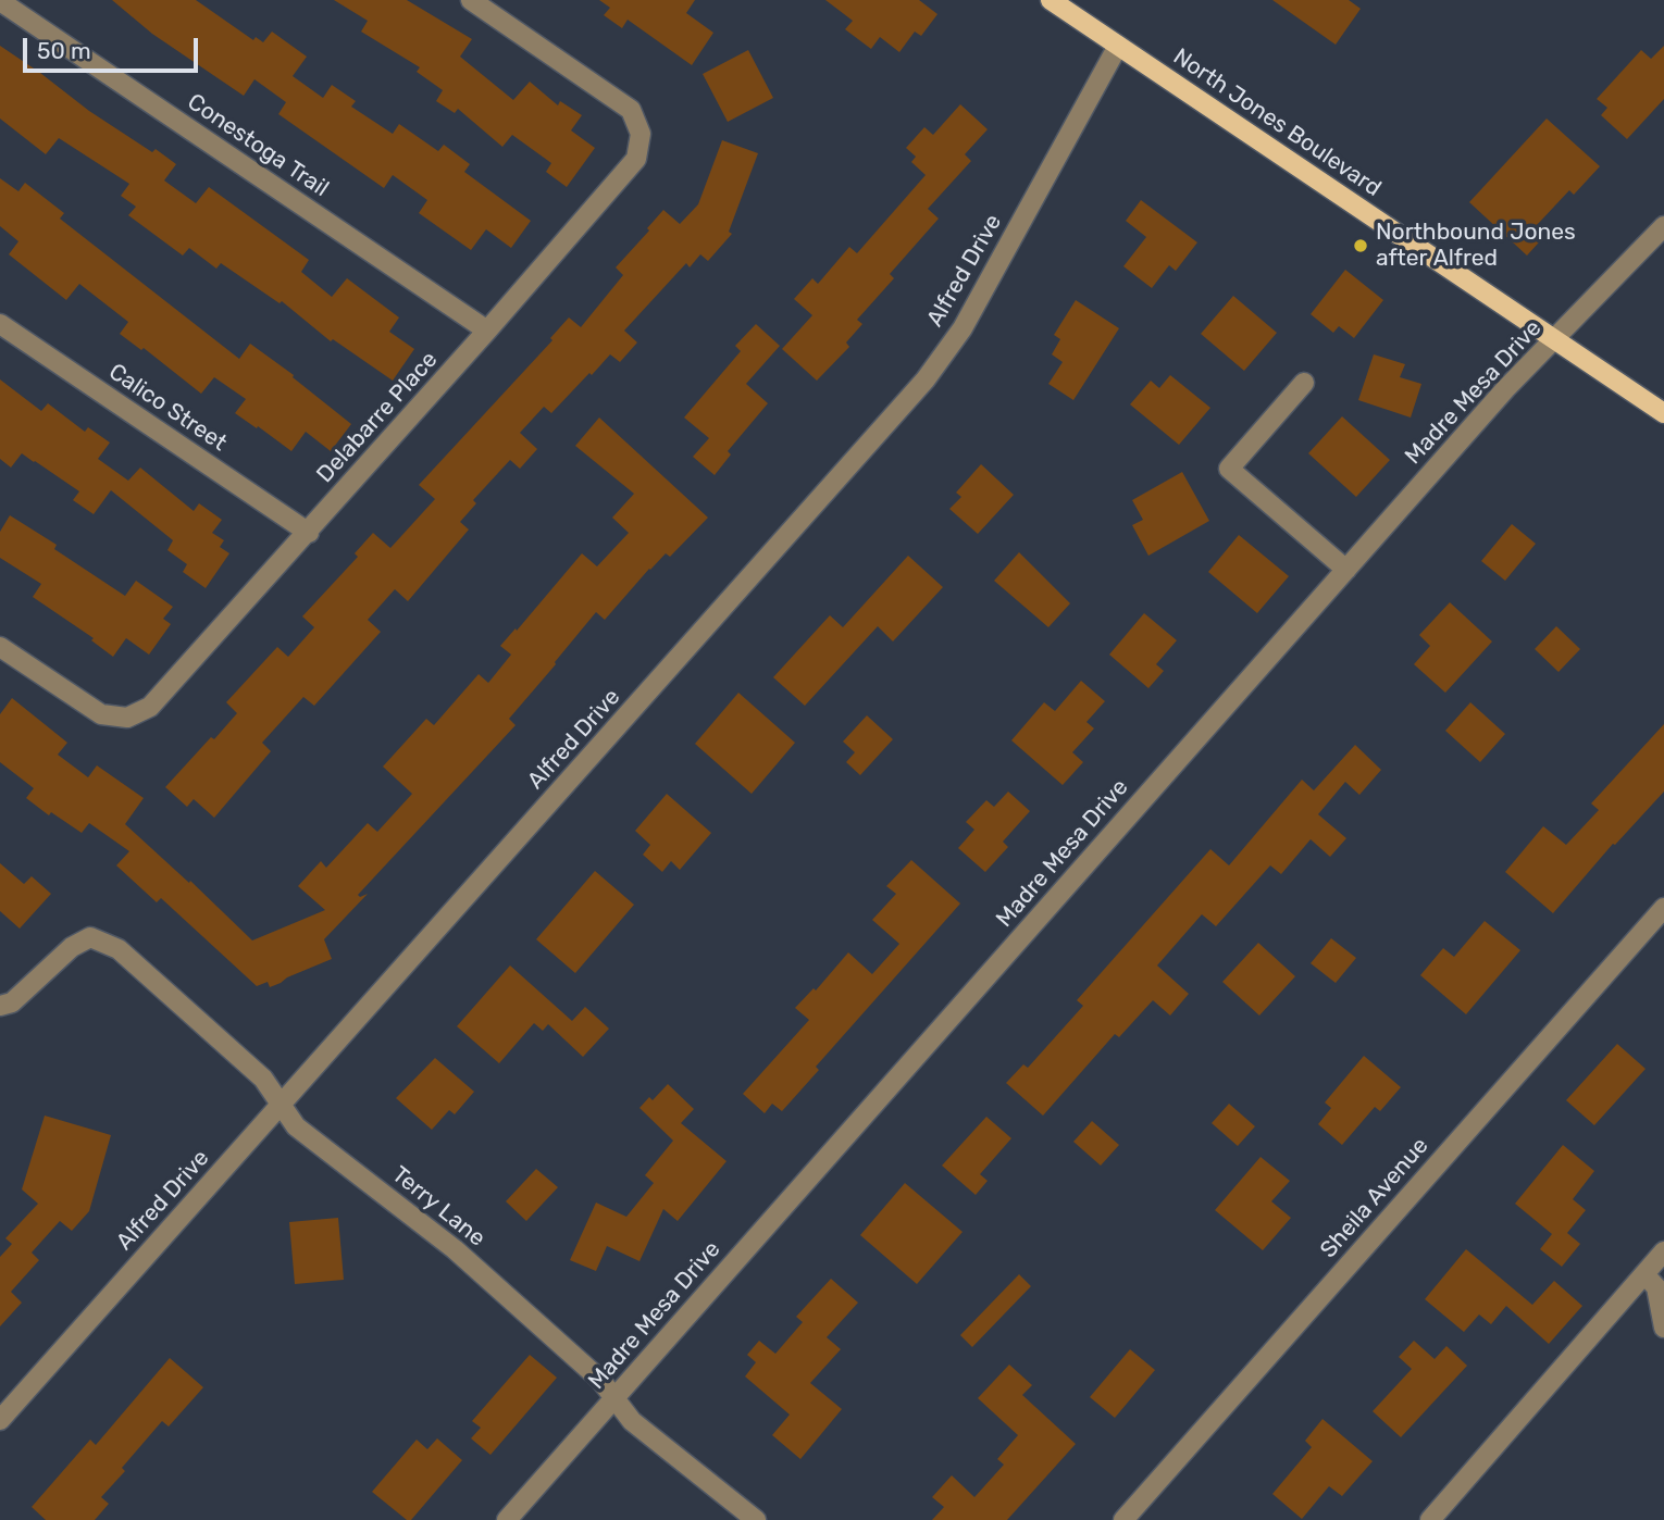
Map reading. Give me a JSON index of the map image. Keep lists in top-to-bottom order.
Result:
{
  "streets": {
    "main road": ["North Jones Boulevard"],
    "street": [
      "Conestoga Trail",
      "Alfred Drive",
      "Madre Mesa Drive",
      "Calico Street",
      "Delabarre Place",
      "Sheila Avenue",
      "Terry Lane"
    ]
  },
  "crossings": [
    ["North Jones Boulevard", "Alfred Drive"],
    ["North Jones Boulevard", "Madre Mesa Drive"],
    ["Conestoga Trail", "Delabarre Place"],
    ["Alfred Drive", "Terry Lane"],
    ["Madre Mesa Drive", "Terry Lane"],
    ["Calico Street", "Delabarre Place"]
  ],
  "places": ["Northbound Jones after Alfred"],
  "scale_bar": "50 m"
}
